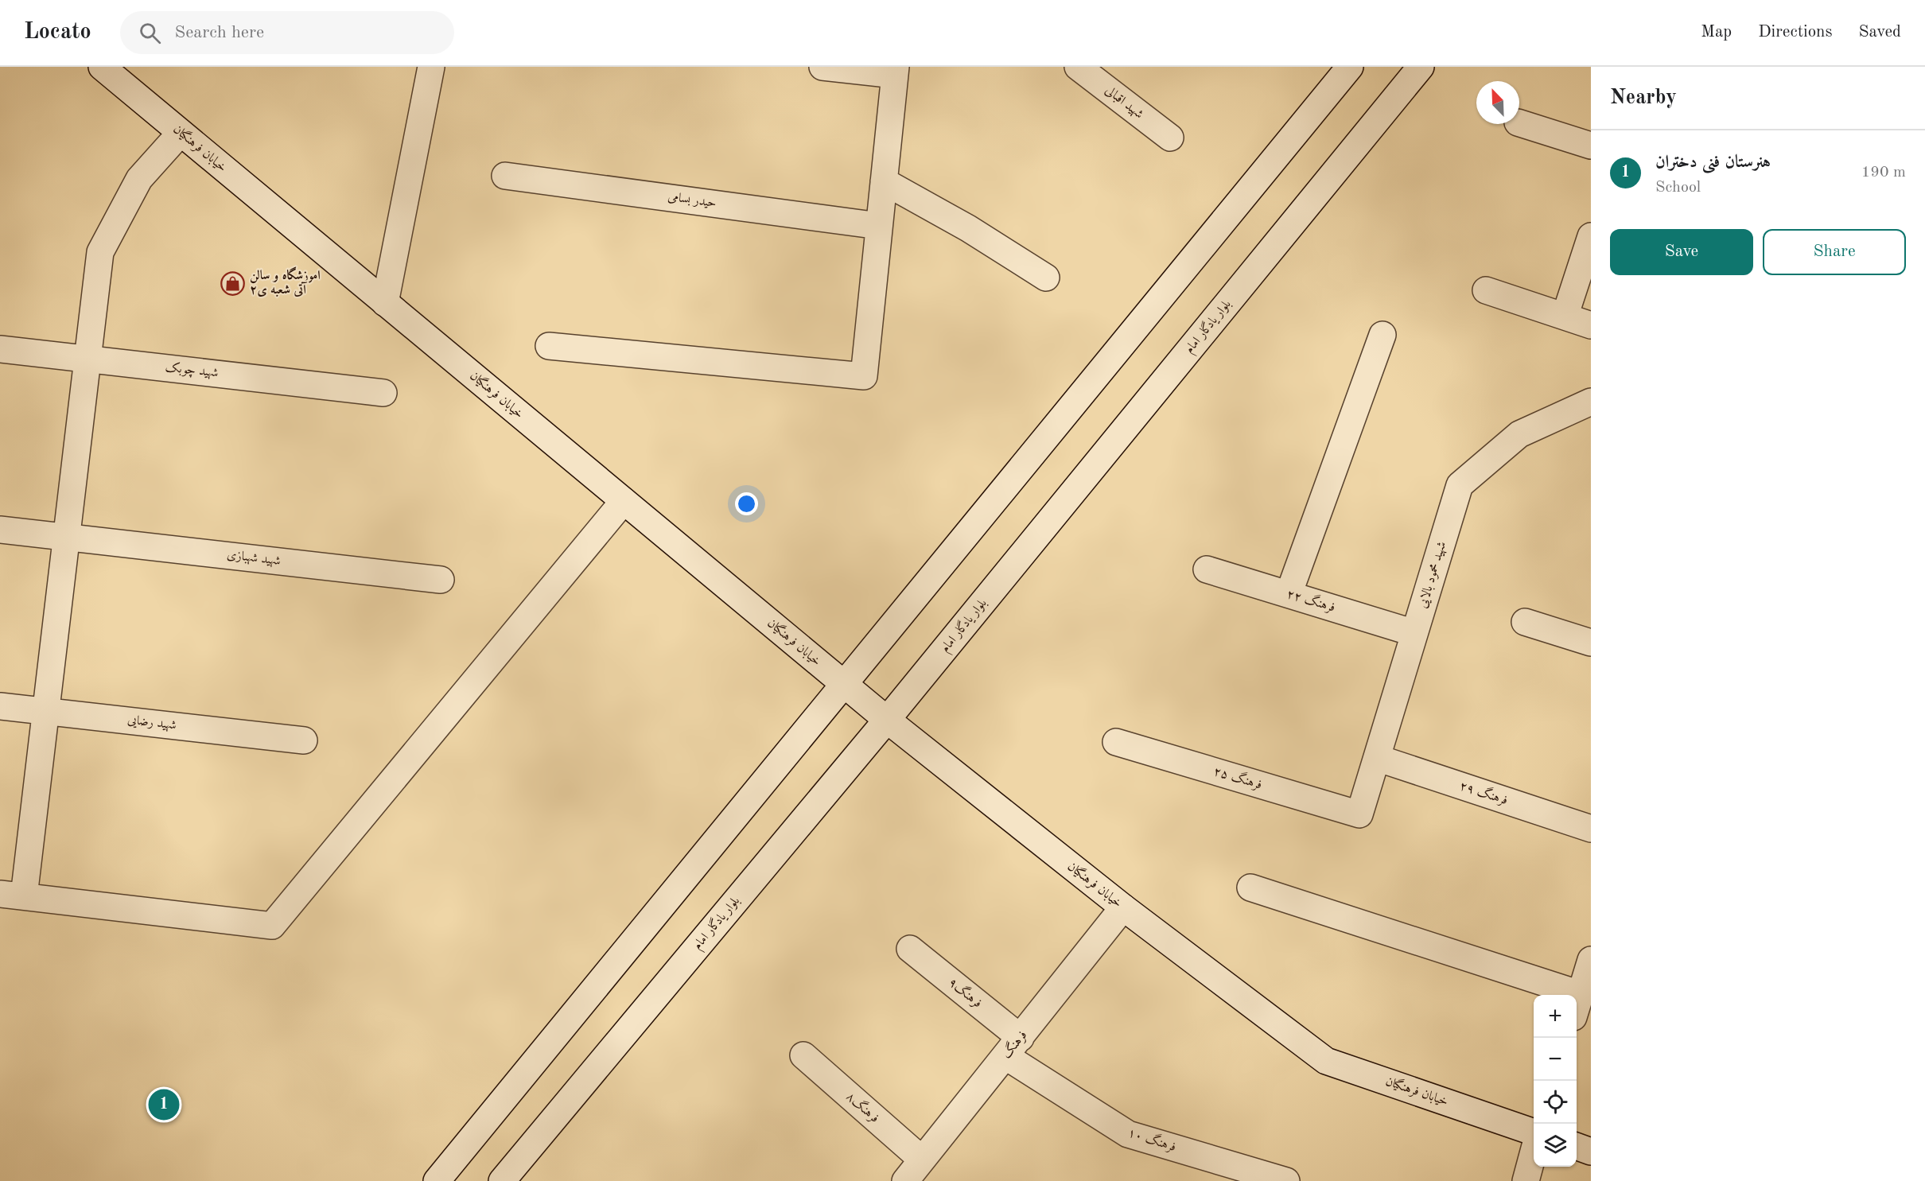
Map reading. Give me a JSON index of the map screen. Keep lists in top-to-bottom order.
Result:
{
  "streets": {
    "street": [
      "شهید اقبالی",
      "خیابان فرهنگیان",
      "حیدر بسامی",
      "بلوار یادگار امام",
      "شهید چوبک",
      "شهید شهبازی",
      "شهید محمود بالایی",
      "فرهنگ ۲۲",
      "شهید رضایی",
      "فرهنگ ۲۵",
      "فرهنگ ۲۹",
      "فرهنگ۹",
      "فرهنگ",
      "فرهنگ۸",
      "فرهنگ ۱۰"
    ]
  },
  "crossings": [
    ["خیابان فرهنگیان", "بلوار یادگار امام"],
    ["خیابان فرهنگیان", "فرهنگ"],
    ["شهید محمود بالایی", "فرهنگ ۲۲"],
    ["شهید محمود بالایی", "فرهنگ ۲۵"],
    ["شهید محمود بالایی", "فرهنگ ۲۹"],
    ["فرهنگ۹", "فرهنگ"],
    ["فرهنگ۹", "فرهنگ ۱۰"],
    ["فرهنگ", "فرهنگ۸"],
    ["فرهنگ", "فرهنگ ۱۰"]
  ],
  "places": {
    "shop": ["اموزشگاه و سالن آتی شعبه ی۲"]
  },
  "north": "top left",
  "page": {
    "header": "Locato",
    "search": "Search here",
    "nav": ["Map", "Directions", "Saved"],
    "heading": "Nearby",
    "list": [
      {
        "mark": "1",
        "name": "هنرستان فنی دختران",
        "note": "School",
        "value": "190 m"
      }
    ],
    "buttons": ["Save", "Share"],
    "map_buttons": ["+", "−"],
    "pins": "1"
  }
}
